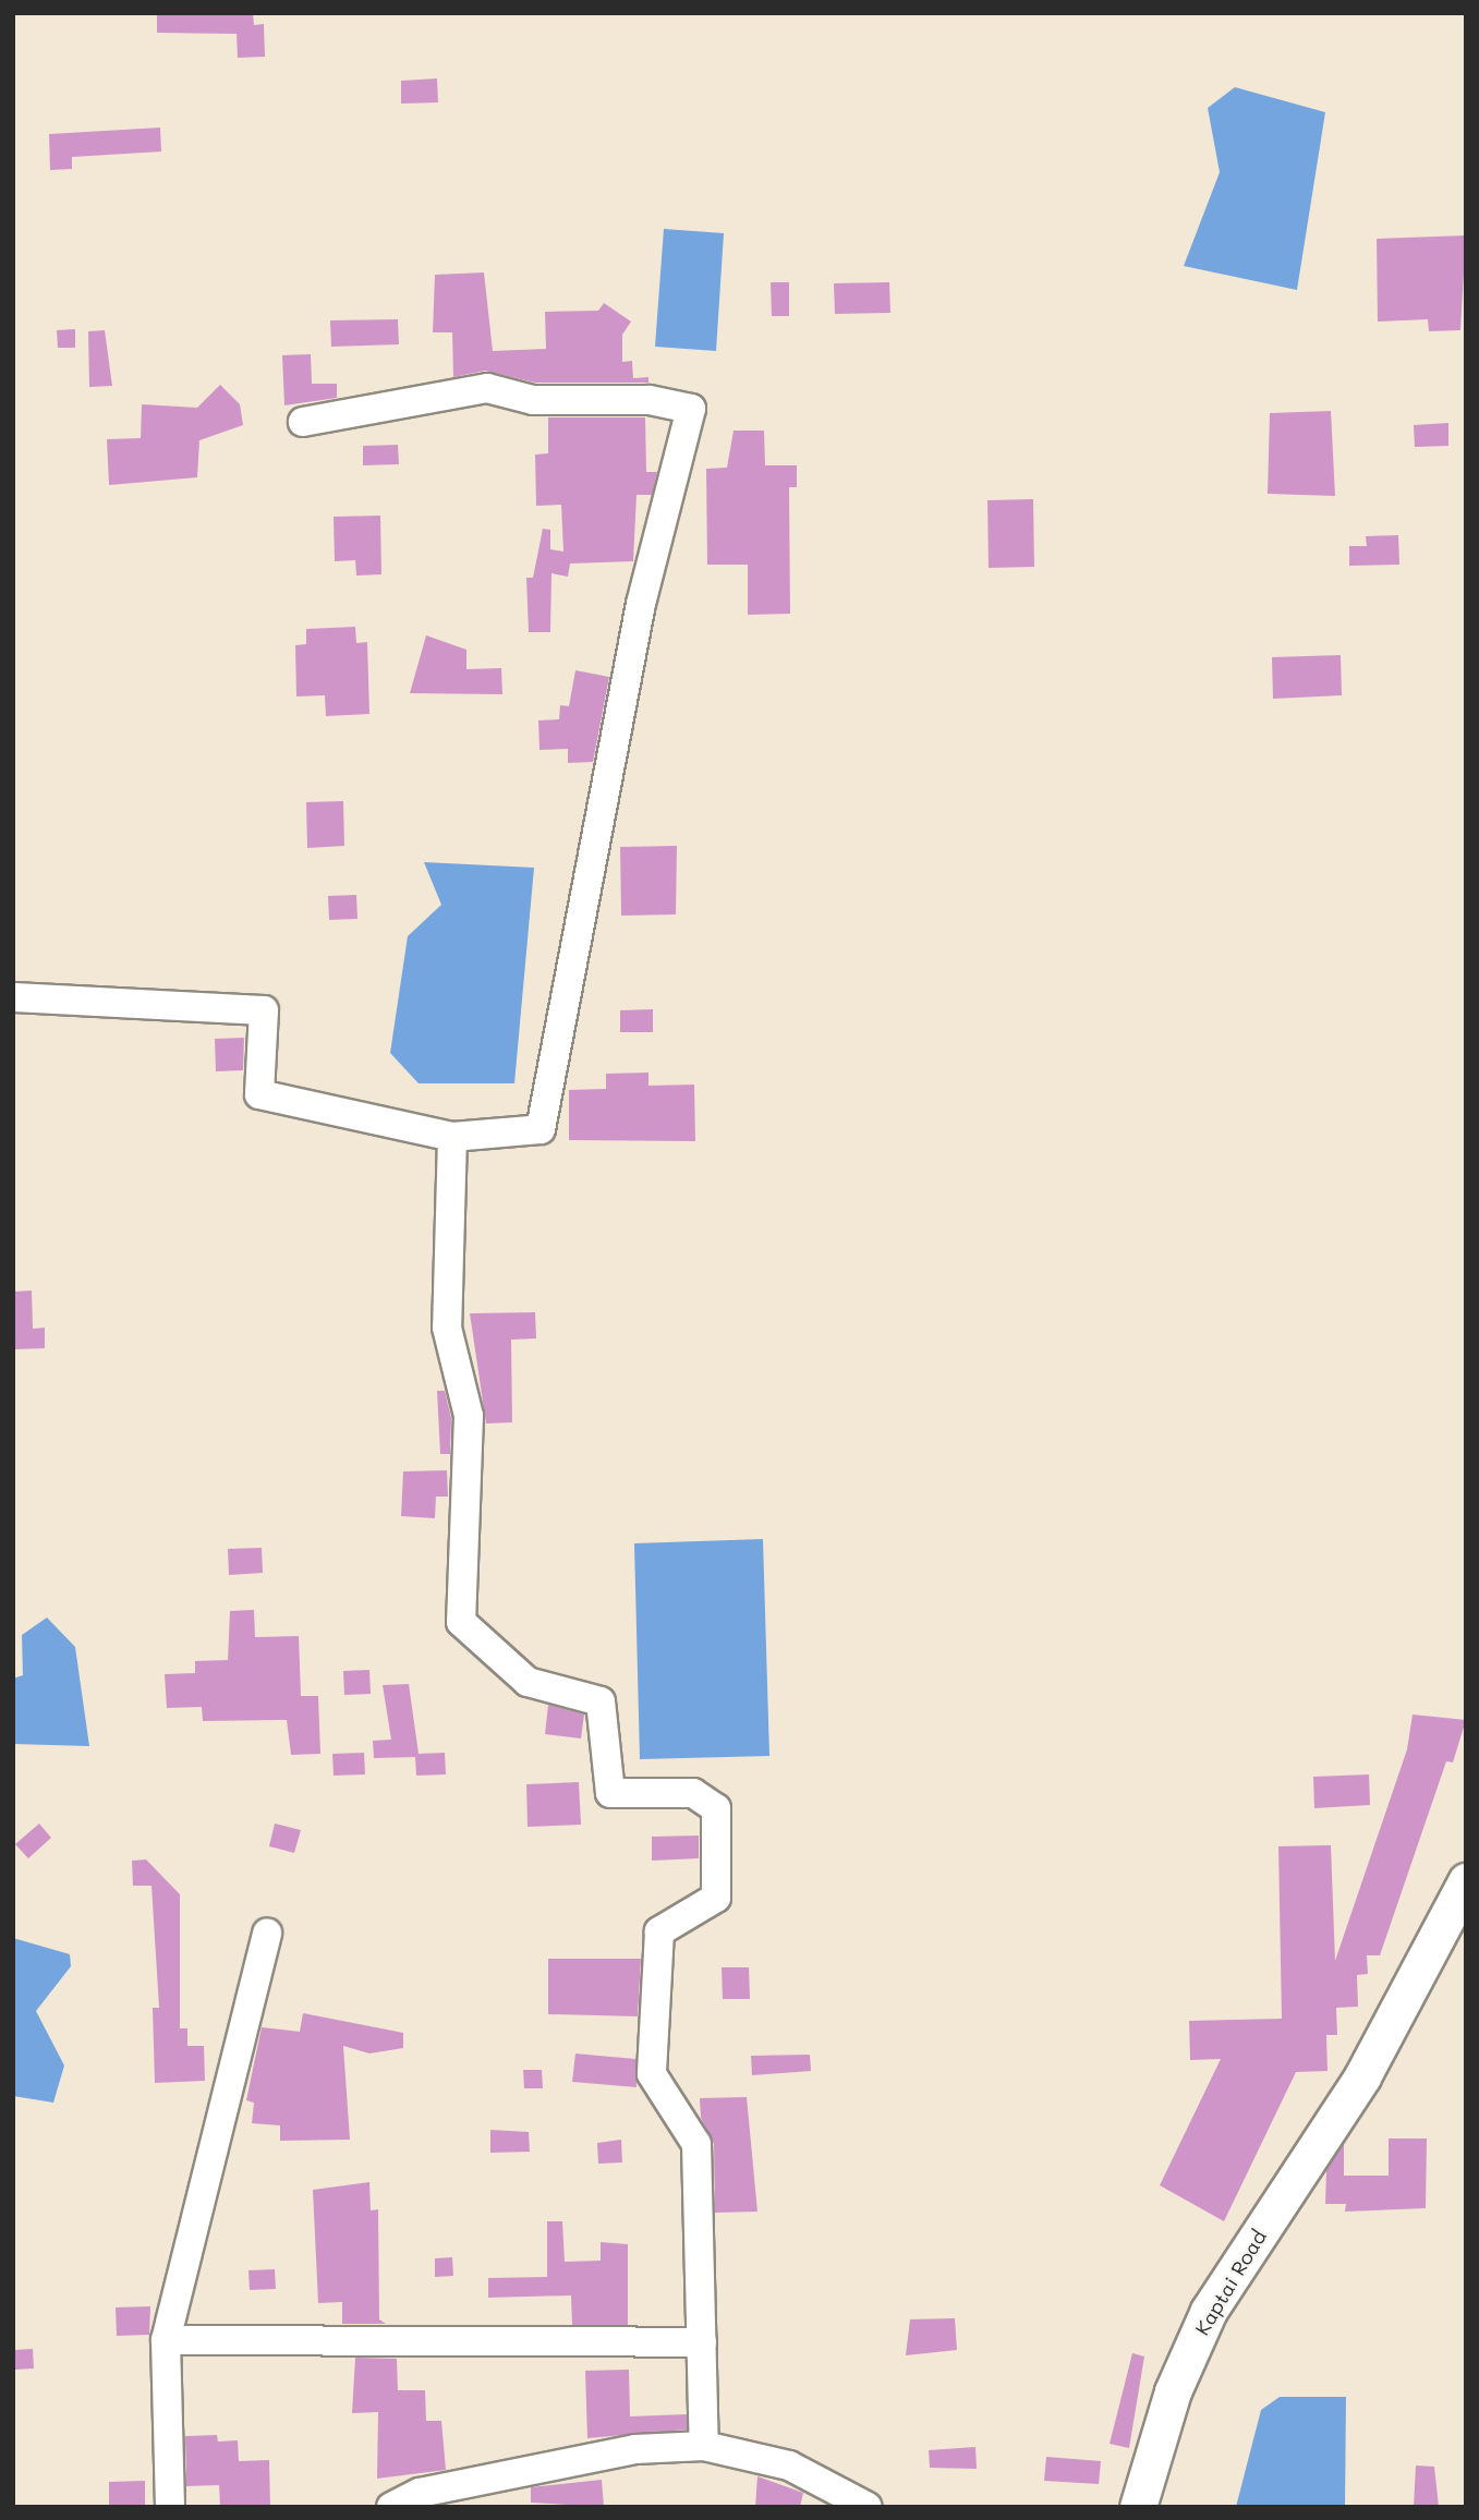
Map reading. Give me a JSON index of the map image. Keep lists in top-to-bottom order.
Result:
{
  "streets": {
    "main road": ["Kaptai Road"]
  }
}
